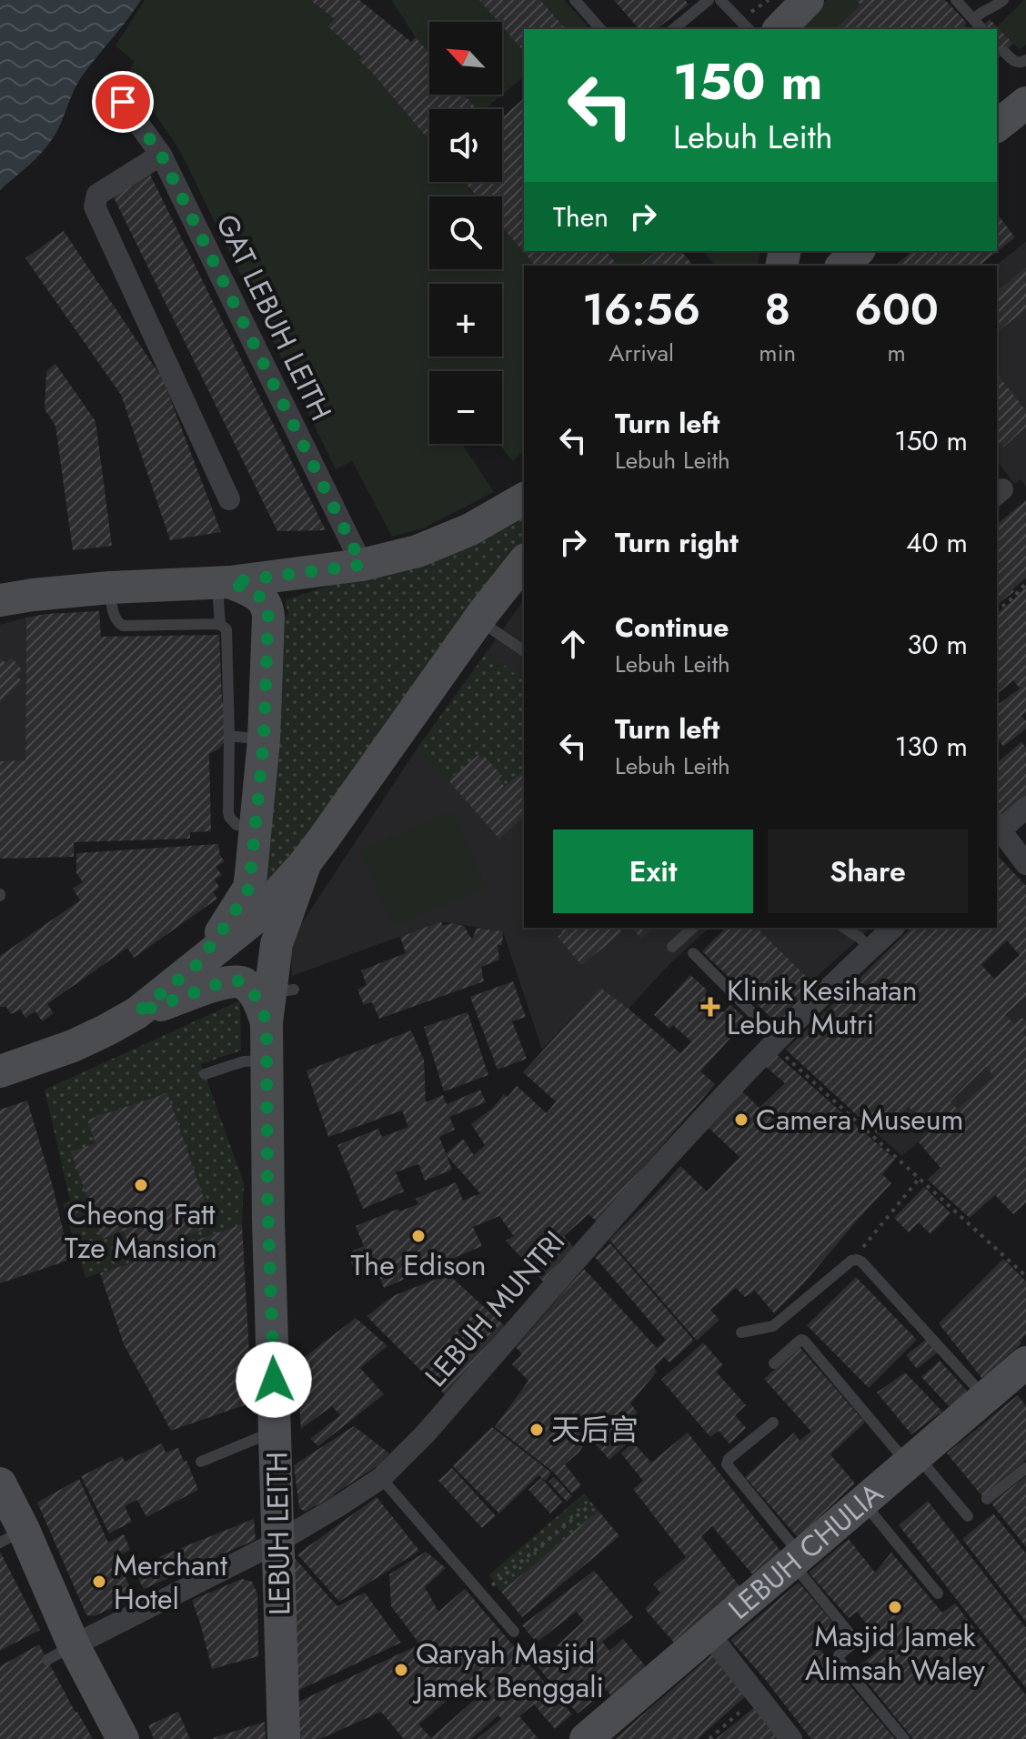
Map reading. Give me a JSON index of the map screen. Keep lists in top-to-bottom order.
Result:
{
  "streets": {
    "main road": ["LEBUH LEITH", "LEBUH CHULIA"],
    "street": ["GAT LEBUH LEITH", "LEBUH MUNTRI"]
  },
  "crossings": [
    ["LEBUH MUNTRI", "LEBUH LEITH"]
  ],
  "places": {
    "health": ["Klinik Kesihatan Lebuh Mutri"],
    "other": [
      "Camera Museum",
      "Cheong Fatt Tze Mansion",
      "The Edison",
      "天后宫",
      "Merchant Hotel",
      "Masjid Jamek Alimsah Waley",
      "Qaryah Masjid Jamek Benggali"
    ]
  },
  "north": "top left",
  "page": {
    "map_buttons": ["+", "−"],
    "turn": ["150 m", "Lebuh Leith"],
    "then": "Then",
    "eta": [
      "16:56",
      "Arrival",
      "8",
      "min",
      "600",
      "m"
    ],
    "list": [
      {
        "name": "Turn left",
        "note": "Lebuh Leith",
        "value": "150 m"
      },
      {
        "name": "Turn right",
        "value": "40 m"
      },
      {
        "name": "Continue",
        "note": "Lebuh Leith",
        "value": "30 m"
      },
      {
        "name": "Turn left",
        "note": "Lebuh Leith",
        "value": "130 m"
      }
    ],
    "buttons": ["Exit", "Share"]
  }
}
